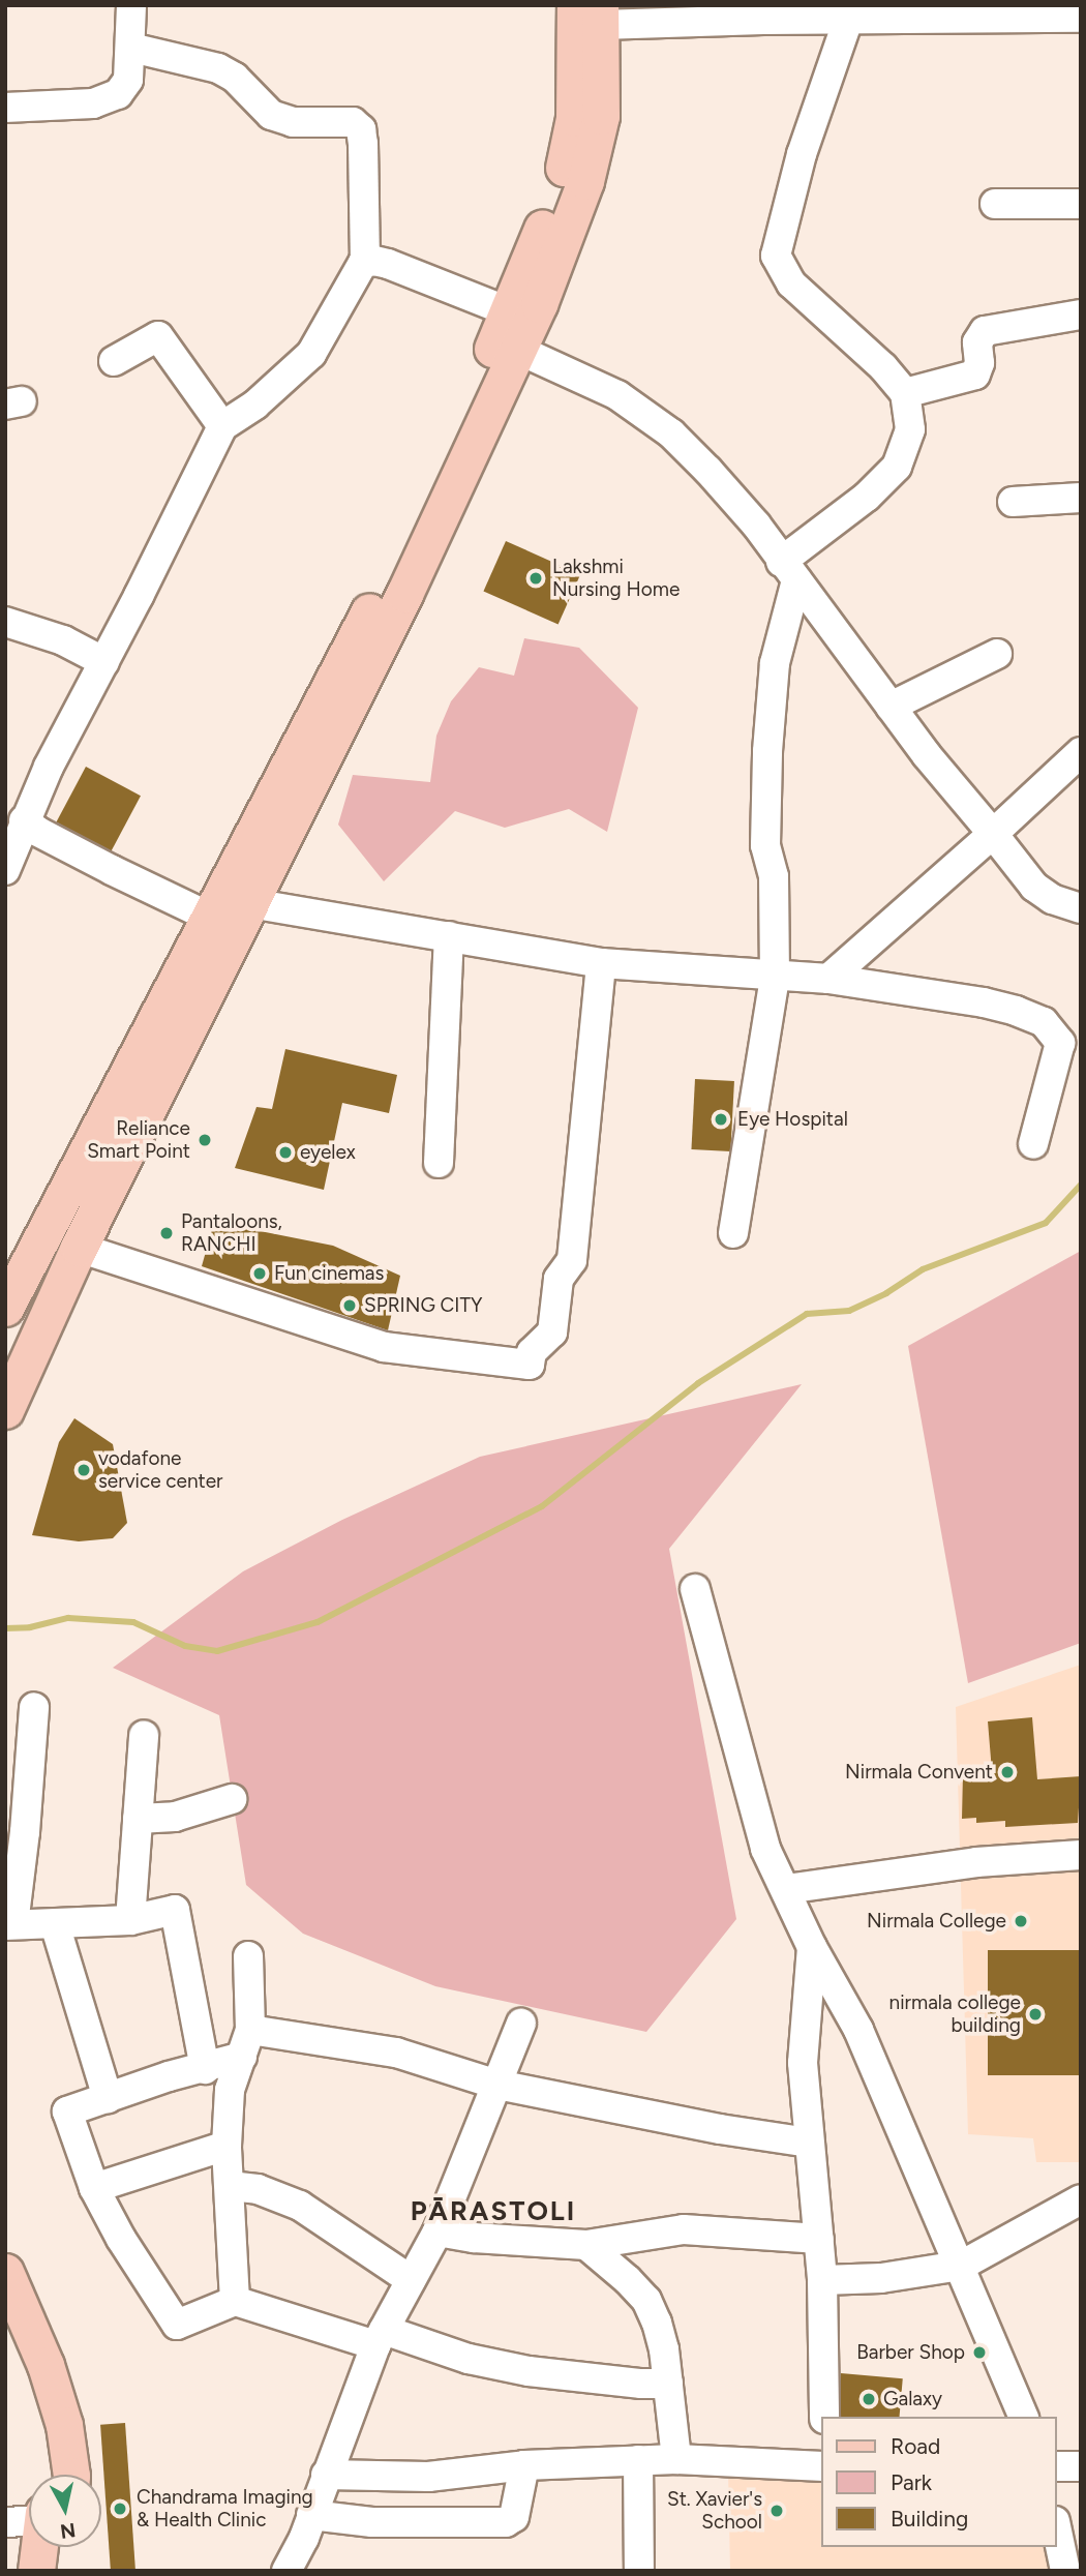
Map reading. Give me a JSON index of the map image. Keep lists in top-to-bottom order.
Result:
{
  "districts": ["PĀRASTOLI"],
  "places": [
    "Lakshmi Nursing Home",
    "Eye Hospital",
    "Reliance Smart Point",
    "eyelex",
    "Pantaloons, RANCHI",
    "Fun cinemas",
    "SPRING CITY",
    "vodafone service center",
    "Nirmala Convent",
    "Nirmala College",
    "nirmala college building",
    "Barber Shop",
    "Galaxy",
    "Chandrama Imaging & Health Clinic",
    "St. Xavier's School"
  ],
  "legend": ["Road", "Park", "Building"],
  "north": "bottom"
}
